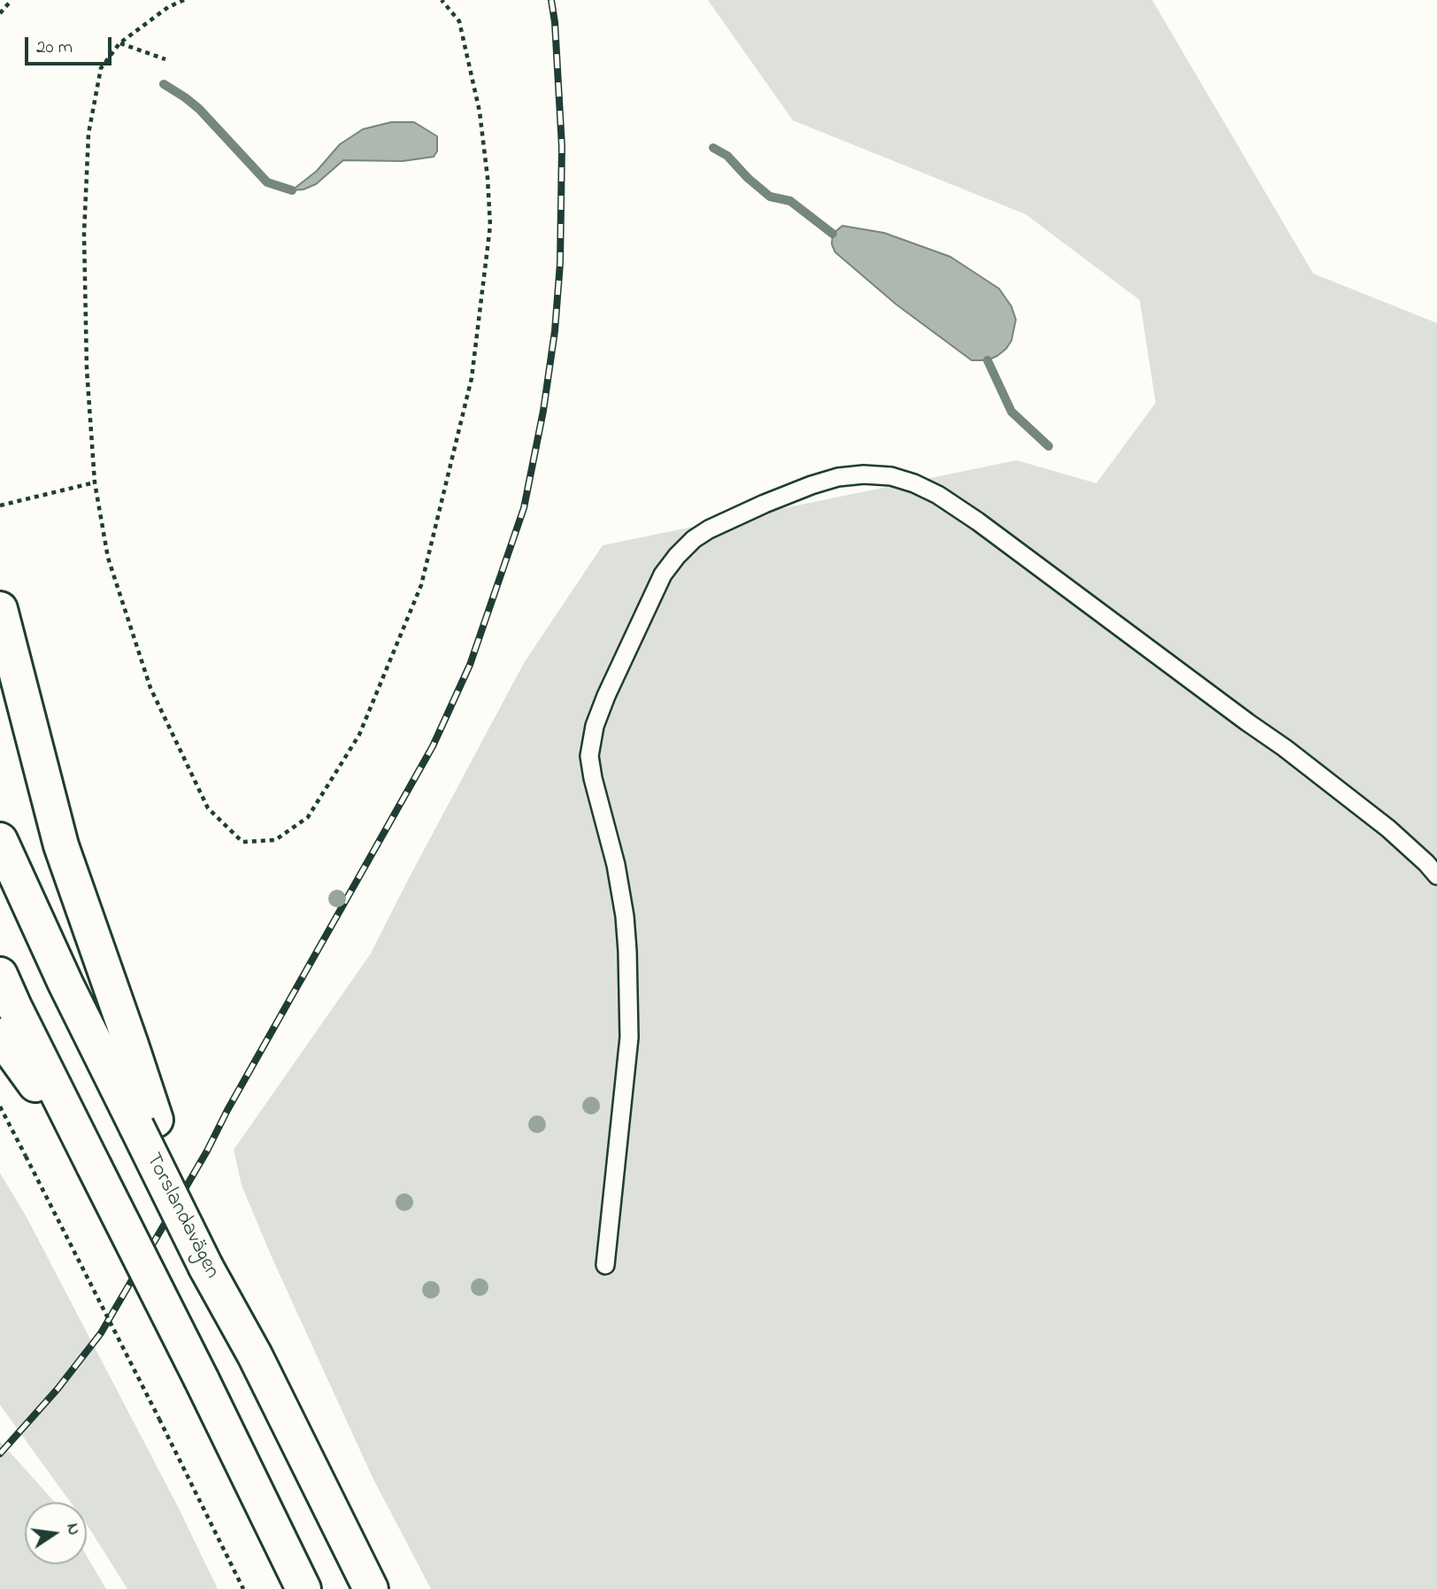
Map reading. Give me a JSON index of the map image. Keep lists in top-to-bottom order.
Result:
{
  "streets": {
    "main road": ["Torslandavägen"]
  },
  "scale_bar": "20 m",
  "north": "right"
}
